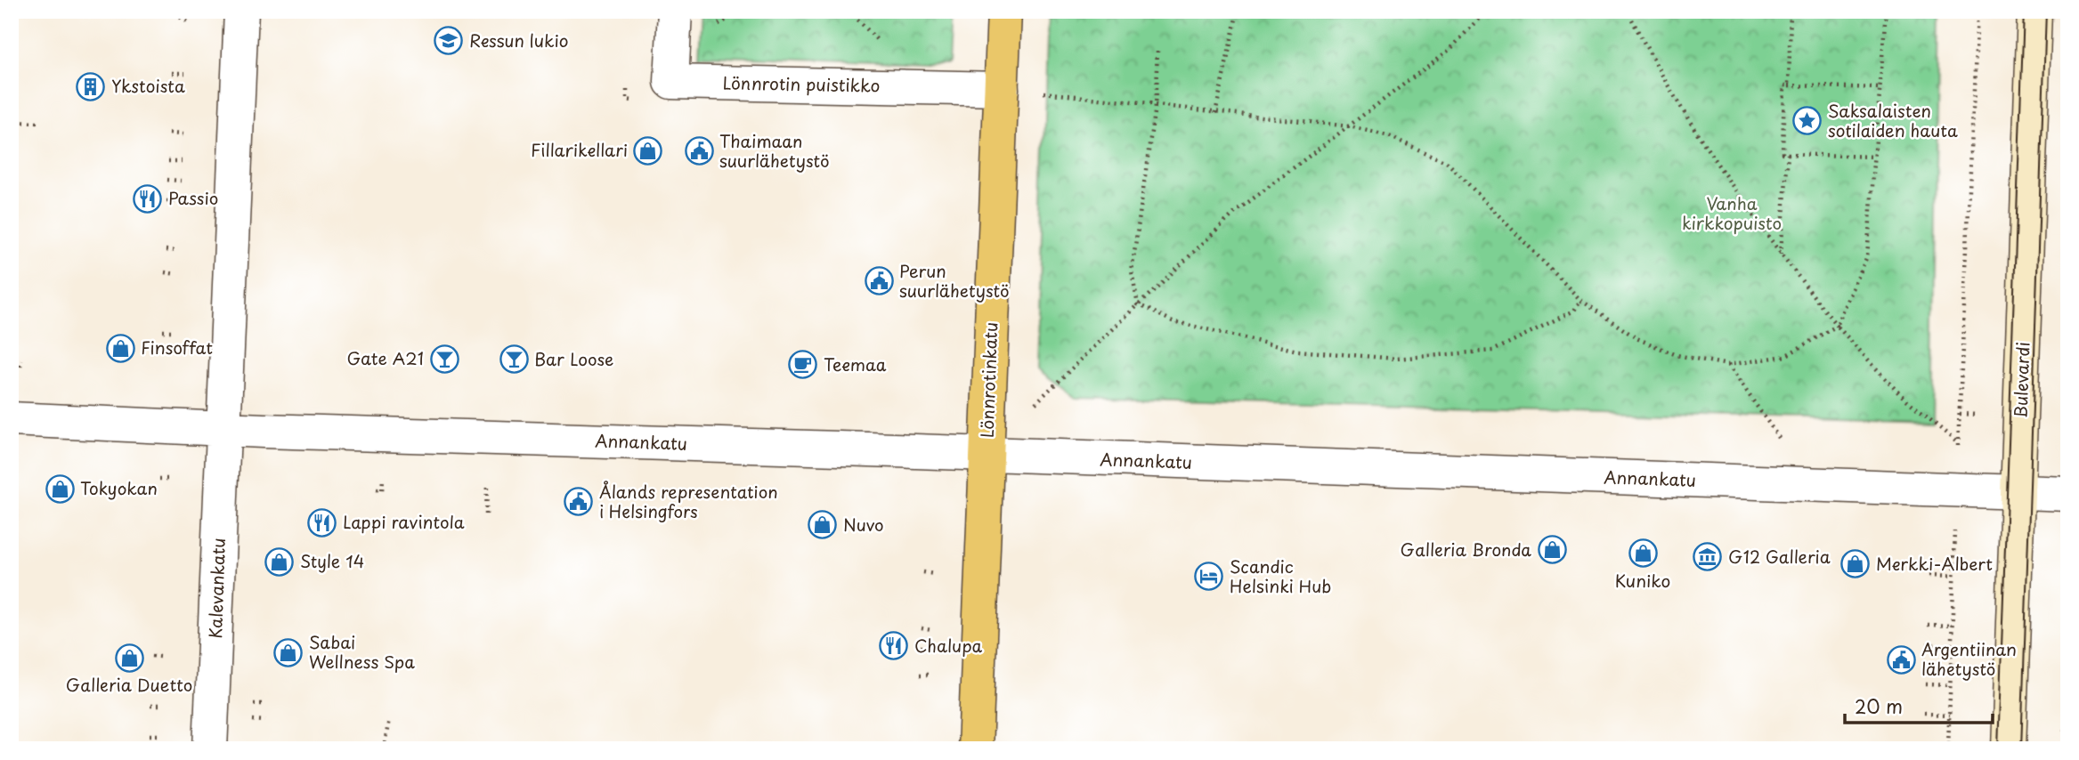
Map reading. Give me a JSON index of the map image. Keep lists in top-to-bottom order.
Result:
{
  "streets": {
    "main road": ["Lönnrotinkatu"],
    "street": [
      "Lönnrotin puistikko",
      "Bulevardi",
      "Annankatu",
      "Kalevankatu"
    ]
  },
  "crossings": [
    ["Lönnrotin puistikko", "Lönnrotinkatu"],
    ["Lönnrotinkatu", "Annankatu"],
    ["Bulevardi", "Annankatu"],
    ["Annankatu", "Kalevankatu"]
  ],
  "parks": ["Vanha kirkkopuisto"],
  "places": {
    "school or university": ["Ressun lukio"],
    "building": ["Ykstoista"],
    "place": ["Saksalaisten sotilaiden hauta"],
    "shop": [
      "Fillarikellari",
      "Finsoffat",
      "Tokyokan",
      "Nuvo",
      "Galleria Bronda",
      "Kuniko",
      "Style 14",
      "Merkki-Albert",
      "Sabai Wellness Spa",
      "Galleria Duetto"
    ],
    "public building": [
      "Thaimaan suurlähetystö",
      "Perun suurlähetystö",
      "Ålands representation i Helsingfors",
      "Argentiinan lähetystö"
    ],
    "restaurant": ["Passio", "Lappi ravintola", "Chalupa"],
    "bar": ["Gate A21", "Bar Loose"],
    "cafe": ["Teemaa"],
    "museum": ["G12 Galleria"],
    "hotel": ["Scandic Helsinki Hub"]
  },
  "scale_bar": "20 m"
}
